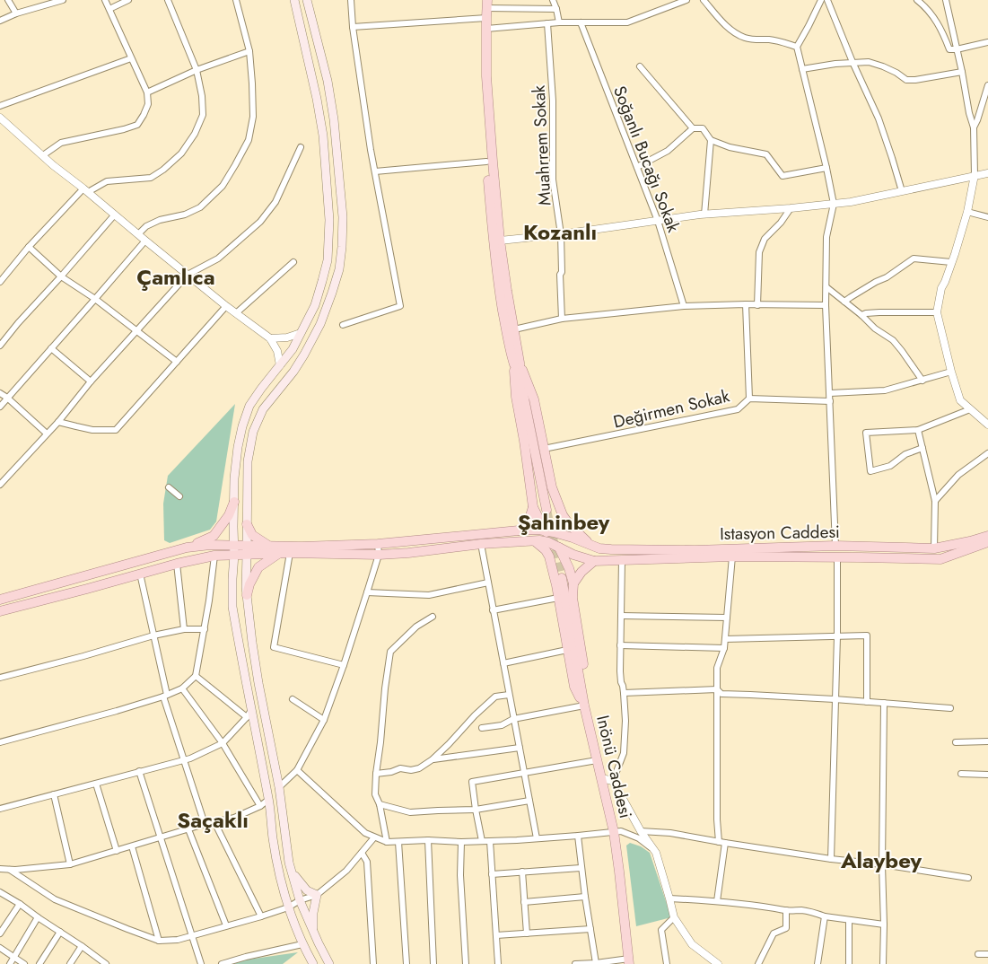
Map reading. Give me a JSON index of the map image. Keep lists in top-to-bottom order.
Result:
{
  "streets": {
    "main road": ["Istasyon Caddesi", "Inönü Caddesi"],
    "street": ["Muahrrem Sokak", "Soğanlı Bucağı Sokak", "Değirmen Sokak"]
  },
  "districts": [
    "Kozanlı",
    "Çamlıca",
    "Şahinbey",
    "Saçaklı",
    "Alaybey"
  ]
}
